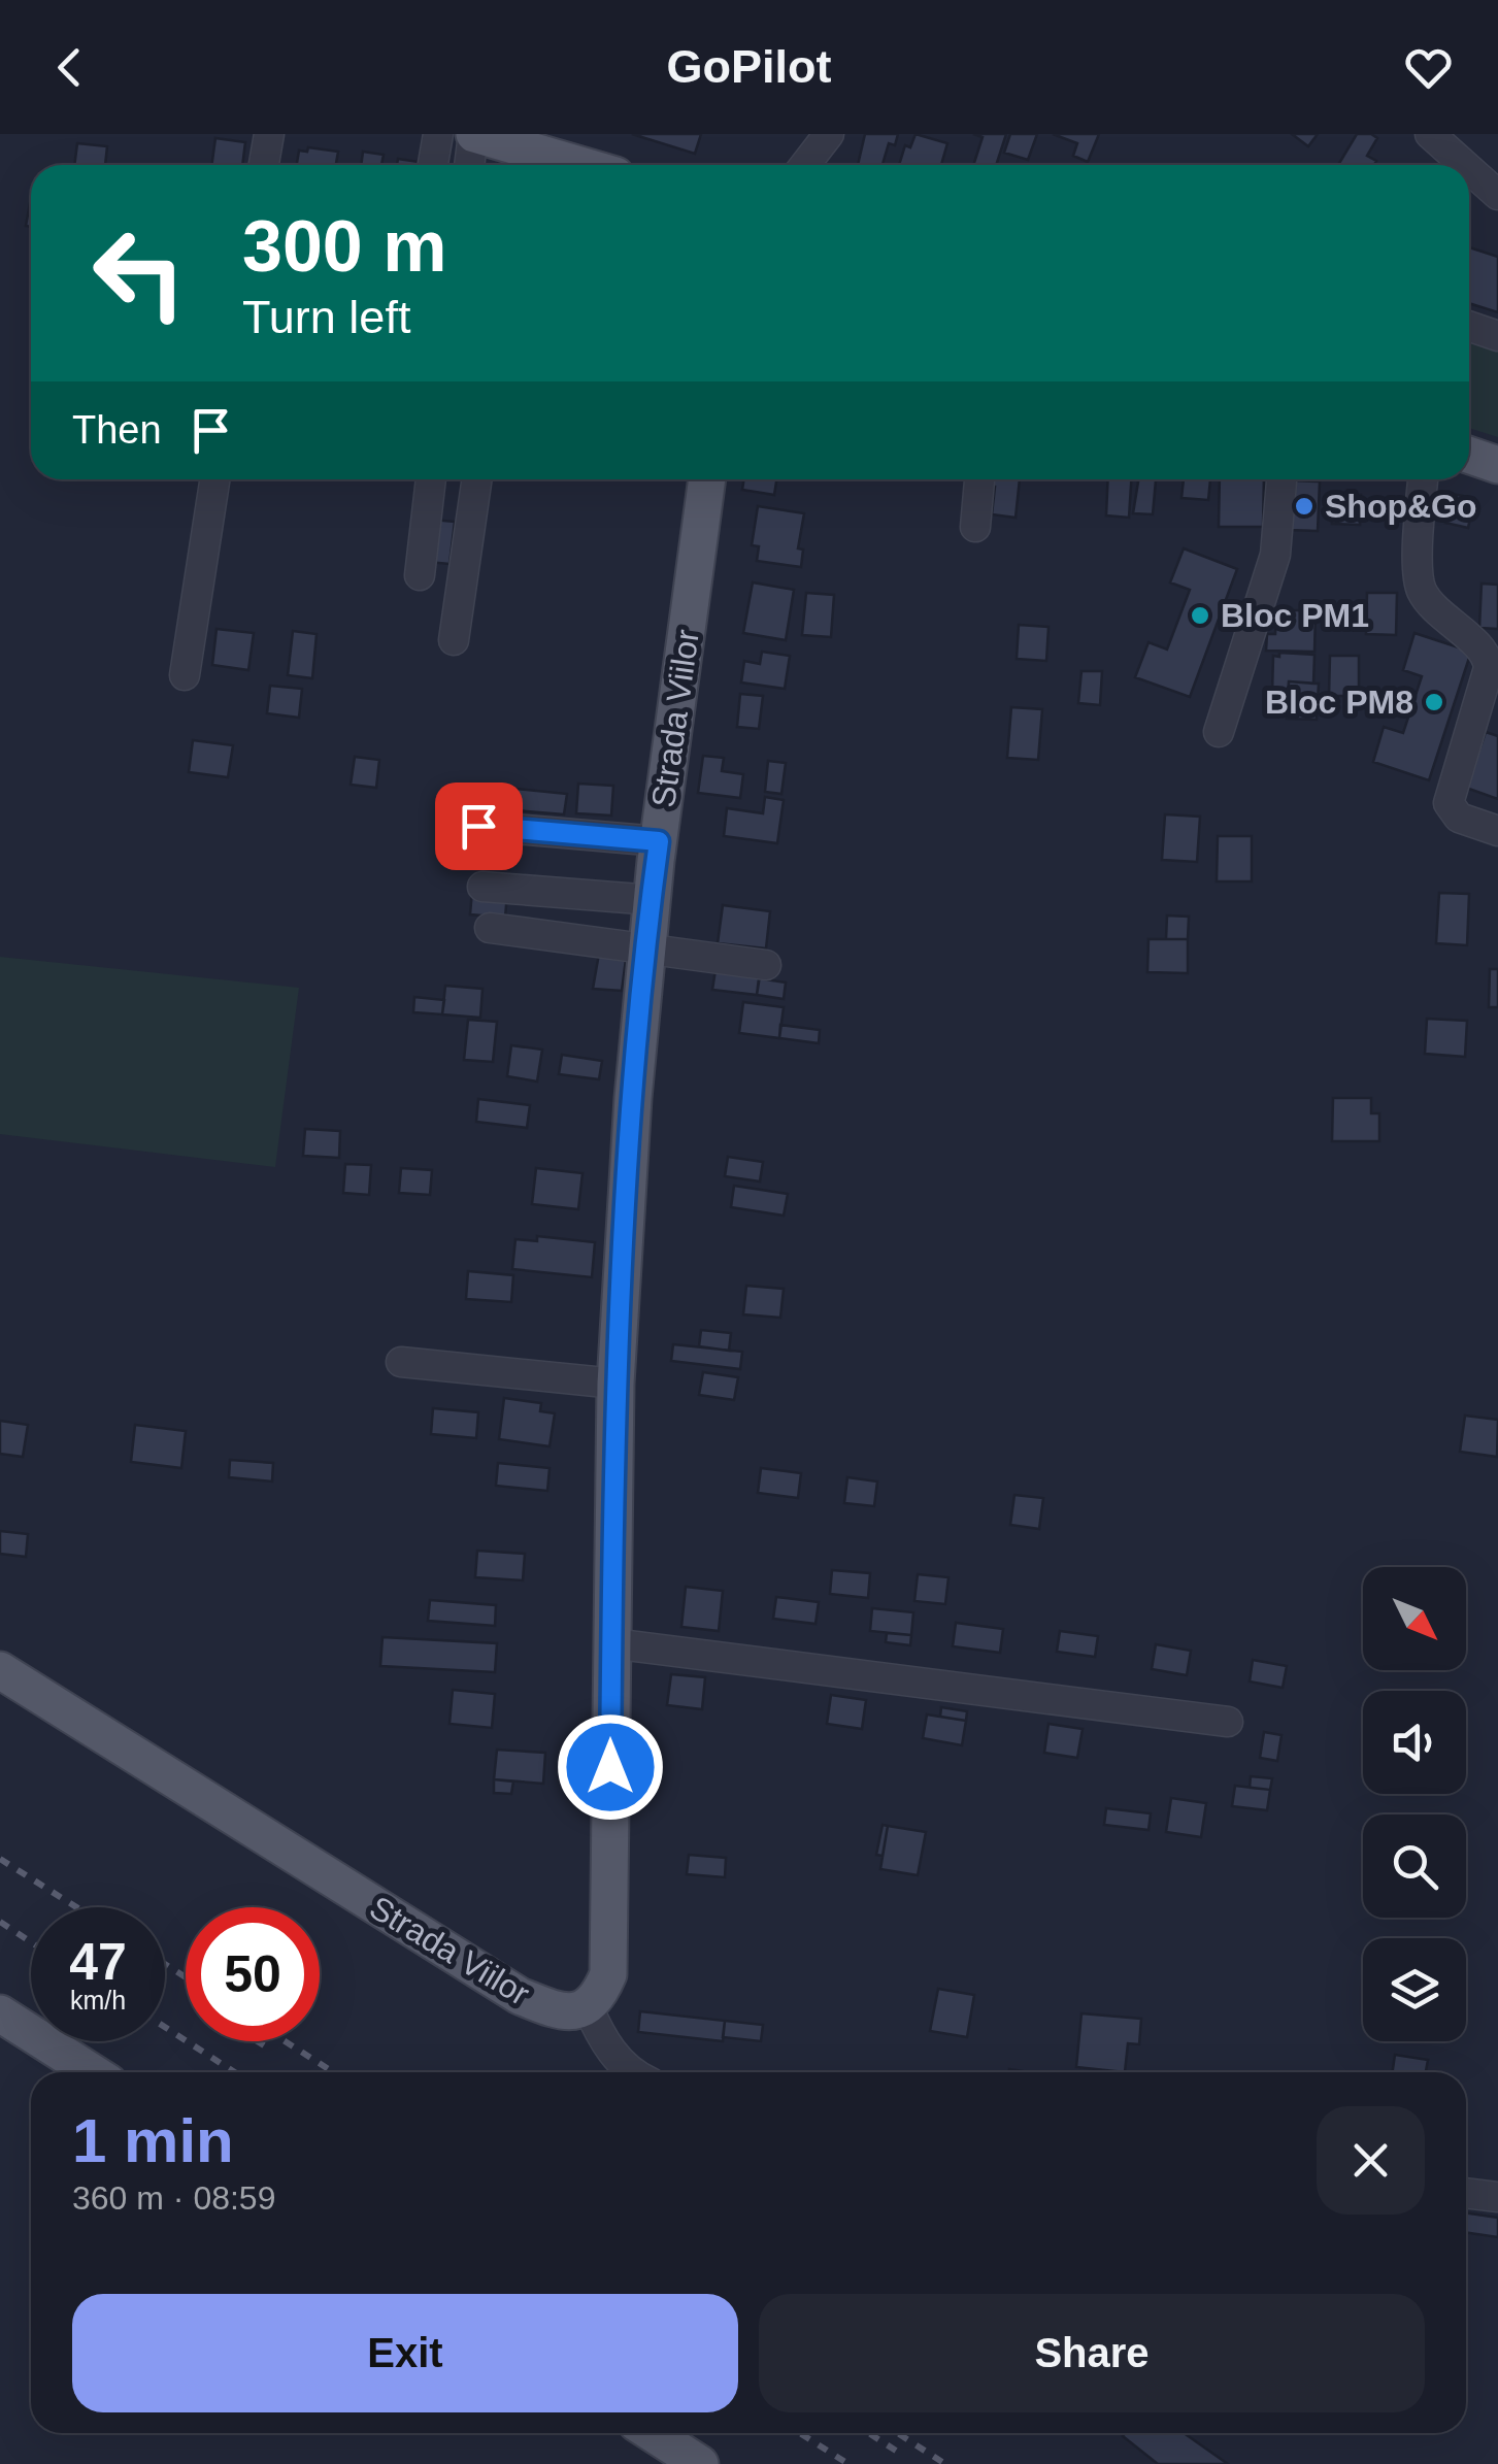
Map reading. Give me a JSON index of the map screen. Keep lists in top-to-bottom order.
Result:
{
  "streets": {
    "main road": ["Strada Viilor"]
  },
  "places": ["Shop&Go", "Bloc PM1", "Bloc PM8"],
  "north": "bottom right",
  "page": {
    "header": "GoPilot",
    "turn": ["300 m", "Turn left"],
    "then": "Then",
    "speed": "47 km/h",
    "limit": "50",
    "heading": ["1 min", "360 m · 08:59"],
    "buttons": ["Exit", "Share"]
  }
}
